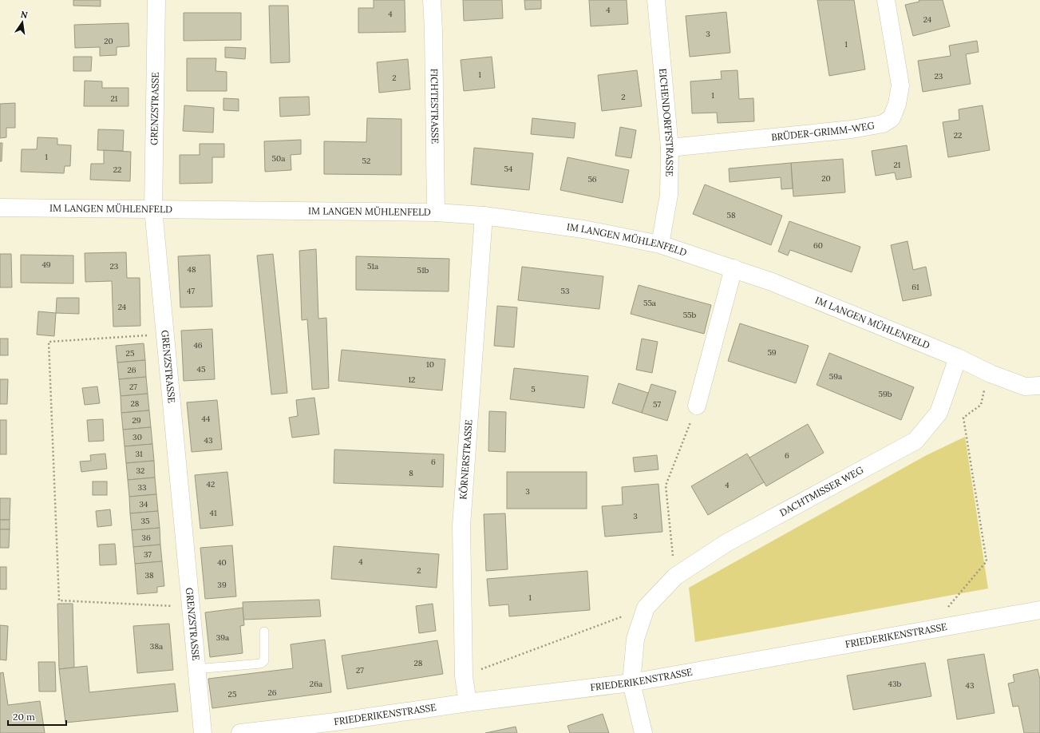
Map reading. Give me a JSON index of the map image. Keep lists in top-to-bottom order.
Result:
{
  "streets": {
    "street": [
      "FICHTESTRASSE",
      "GRENZSTRASSE",
      "EICHENDORFFSTRASSE",
      "BRÜDER-GRIMM-WEG",
      "IM LANGEN MÜHLENFELD",
      "KÖRNERSTRASSE",
      "DACHTMISSER WEG",
      "FRIEDERIKENSTRASSE"
    ]
  },
  "crossings": [
    ["FICHTESTRASSE", "IM LANGEN MÜHLENFELD"],
    ["GRENZSTRASSE", "IM LANGEN MÜHLENFELD"],
    ["EICHENDORFFSTRASSE", "BRÜDER-GRIMM-WEG"],
    ["EICHENDORFFSTRASSE", "IM LANGEN MÜHLENFELD"],
    ["IM LANGEN MÜHLENFELD", "KÖRNERSTRASSE"],
    ["IM LANGEN MÜHLENFELD", "DACHTMISSER WEG"],
    ["KÖRNERSTRASSE", "FRIEDERIKENSTRASSE"],
    ["DACHTMISSER WEG", "FRIEDERIKENSTRASSE"]
  ],
  "house_numbers": [
    "4",
    "4",
    "24",
    "3",
    "20",
    "1",
    "1",
    "23",
    "2",
    "1",
    "2",
    "21",
    "22",
    "1",
    "50a",
    "52",
    "21",
    "54",
    "22",
    "20",
    "56",
    "58",
    "60",
    "49",
    "23",
    "51a",
    "48",
    "51b",
    "61",
    "47",
    "53",
    "55a",
    "24",
    "55b",
    "46",
    "59",
    "25",
    "10",
    "45",
    "26",
    "59a",
    "12",
    "27",
    "5",
    "59b",
    "28",
    "57",
    "44",
    "29",
    "30",
    "43",
    "31",
    "6",
    "6",
    "32",
    "8",
    "42",
    "4",
    "33",
    "3",
    "34",
    "41",
    "3",
    "35",
    "36",
    "37",
    "4",
    "40",
    "2",
    "38",
    "39",
    "1",
    "39a",
    "38a",
    "28",
    "27",
    "26a",
    "43b",
    "43",
    "26",
    "25"
  ],
  "scale_bar": "20 m",
  "north": "top"
}
